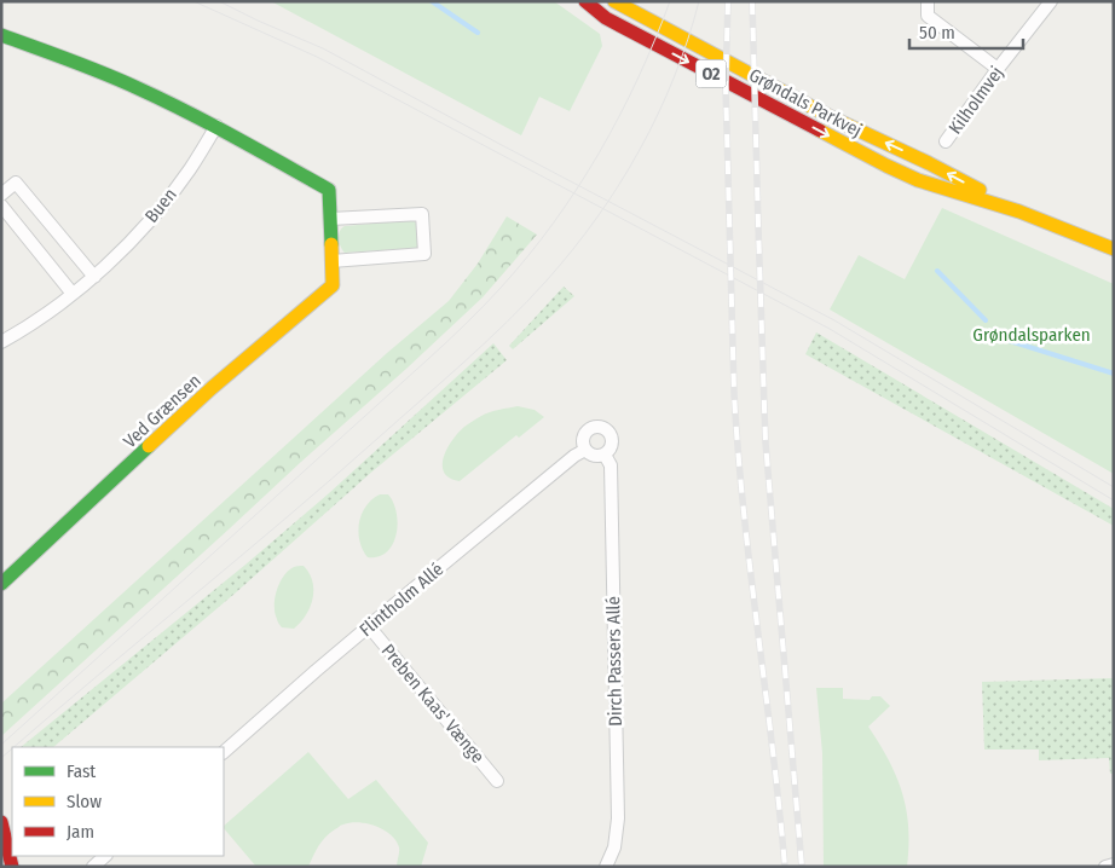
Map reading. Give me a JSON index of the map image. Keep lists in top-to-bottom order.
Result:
{
  "streets": {
    "main road": ["O2", "Grøndals Parkvej", "Ved Grænsen"],
    "street": [
      "Kilholmvej",
      "Buen",
      "Flintholm Allé",
      "Dirch Passers Allé",
      "Preben Kaas' Vænge"
    ]
  },
  "crossings": [
    ["Buen", "Ved Grænsen"],
    ["Flintholm Allé", "Dirch Passers Allé"],
    ["Flintholm Allé", "Preben Kaas' Vænge"]
  ],
  "parks": ["Grøndalsparken"],
  "legend": ["Fast", "Slow", "Jam"],
  "scale_bar": "50 m"
}
